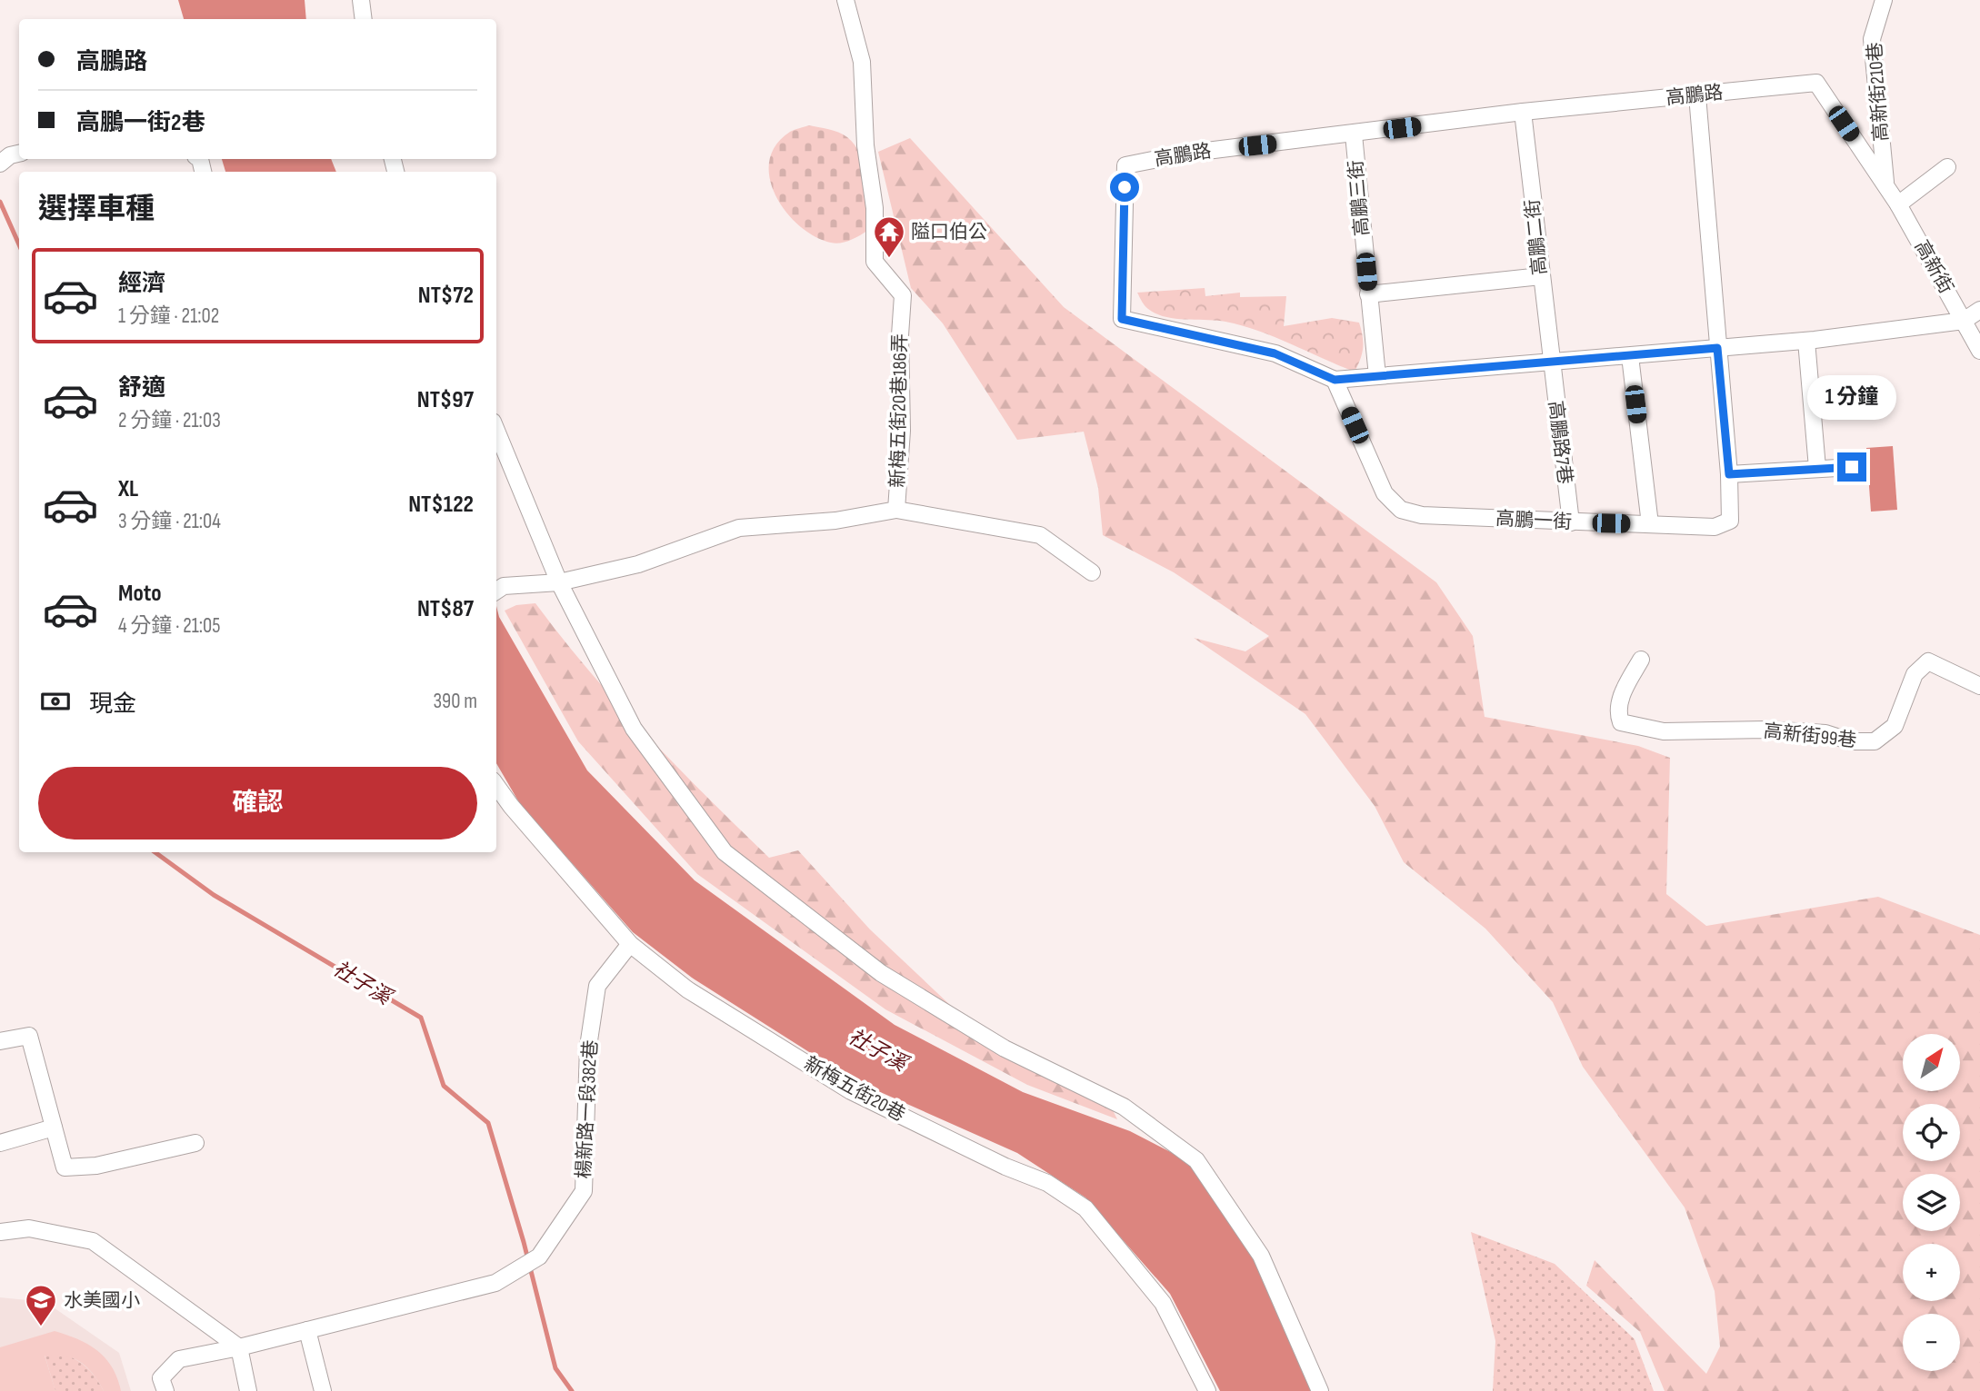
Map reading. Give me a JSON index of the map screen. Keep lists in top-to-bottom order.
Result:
{
  "streets": {
    "street": [
      "高新街210巷",
      "高鵬路",
      "高鵬三街",
      "高鵬二街",
      "高新街",
      "新梅五街20巷186弄",
      "高鵬路7巷",
      "高鵬一街",
      "高新街99巷",
      "新梅五街20巷",
      "楊新路一段382巷"
    ]
  },
  "crossings": [
    ["高新街210巷", "高鵬路"],
    ["高新街210巷", "高新街"],
    ["高鵬路", "高鵬三街"],
    ["高鵬路", "高鵬二街"],
    ["高鵬路", "高新街"],
    ["高鵬路", "高鵬路7巷"],
    ["高鵬路", "高鵬一街"],
    ["高鵬二街", "高鵬路7巷"],
    ["高鵬路7巷", "高鵬一街"],
    ["新梅五街20巷", "楊新路一段382巷"]
  ],
  "water": ["社子溪"],
  "places": {
    "temple": ["隘口伯公"],
    "school or university": ["水美國小"]
  },
  "north": "top right",
  "page": {
    "banner": ["高鵬路", "高鵬一街2巷"],
    "heading": "選擇車種",
    "list": [
      {
        "name": "經濟",
        "note": "1 分鐘 · 21:02",
        "value": "NT$72"
      },
      {
        "name": "舒適",
        "note": "2 分鐘 · 21:03",
        "value": "NT$97"
      },
      {
        "name": "XL",
        "note": "3 分鐘 · 21:04",
        "value": "NT$122"
      },
      {
        "name": "Moto",
        "note": "4 分鐘 · 21:05",
        "value": "NT$87"
      }
    ],
    "bubble": "1 分鐘",
    "pay": ["現金", "390 m"],
    "buttons": "確認",
    "map_buttons": ["+", "−"]
  }
}
